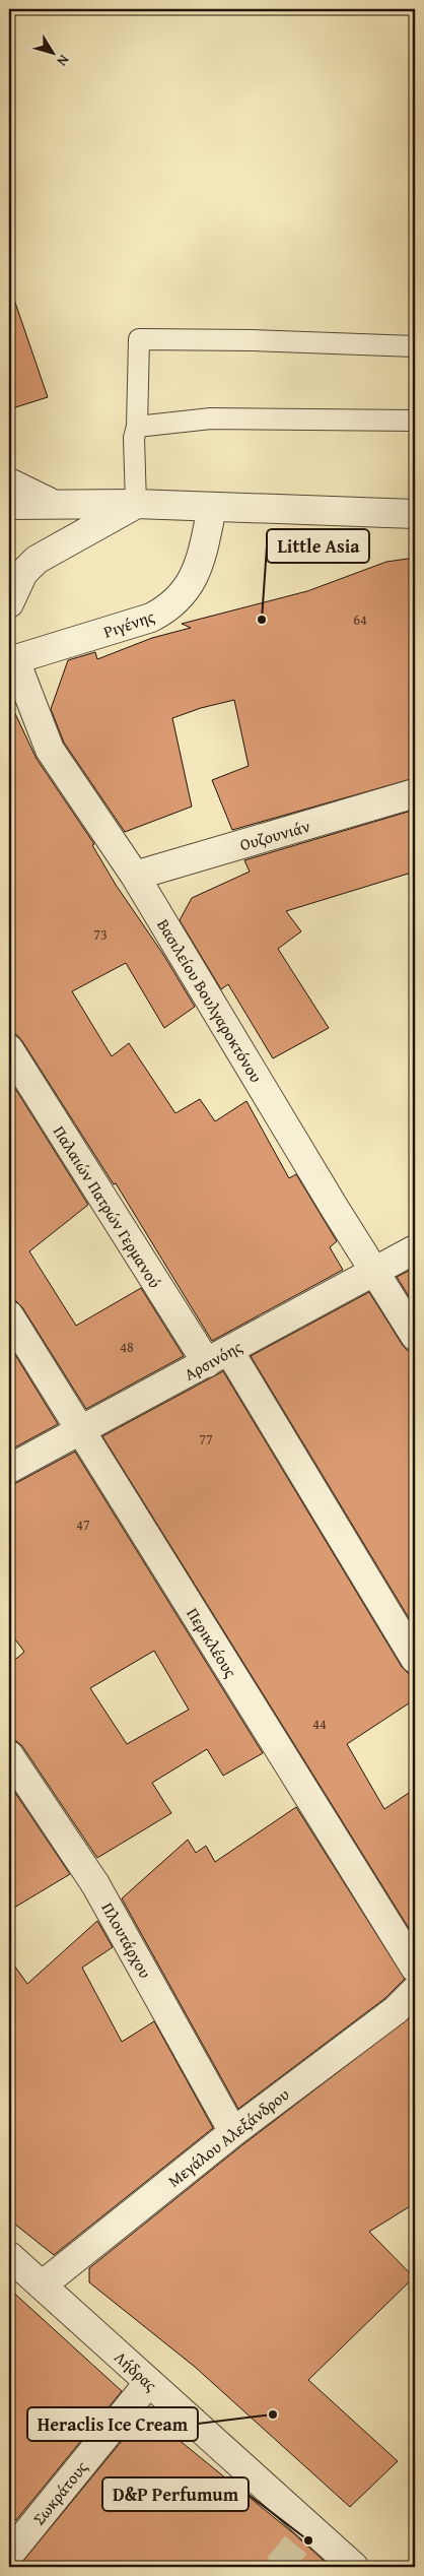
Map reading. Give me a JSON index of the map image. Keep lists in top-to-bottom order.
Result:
{
  "streets": {
    "street": [
      "Ριγένης",
      "Ουζουνιάν",
      "Βασιλείου Βουλγαροκτόνου",
      "Παλαιών Πατρών Γερμανού",
      "Αρσινόης",
      "Περικλέους",
      "Πλουτάρχου",
      "Μεγάλου Αλεξάνδρου",
      "Λήδρας",
      "Σωκράτους"
    ]
  },
  "crossings": [
    ["Ριγένης", "Βασιλείου Βουλγαροκτόνου"],
    ["Ουζουνιάν", "Βασιλείου Βουλγαροκτόνου"],
    ["Βασιλείου Βουλγαροκτόνου", "Αρσινόης"],
    ["Παλαιών Πατρών Γερμανού", "Αρσινόης"],
    ["Αρσινόης", "Περικλέους"],
    ["Πλουτάρχου", "Μεγάλου Αλεξάνδρου"],
    ["Μεγάλου Αλεξάνδρου", "Λήδρας"],
    ["Λήδρας", "Σωκράτους"]
  ],
  "places": ["Little Asia", "Heraclis Ice Cream", "D&P Perfumum"],
  "house_numbers": [
    "64",
    "73",
    "48",
    "77",
    "47",
    "44"
  ],
  "north": "bottom right"
}
